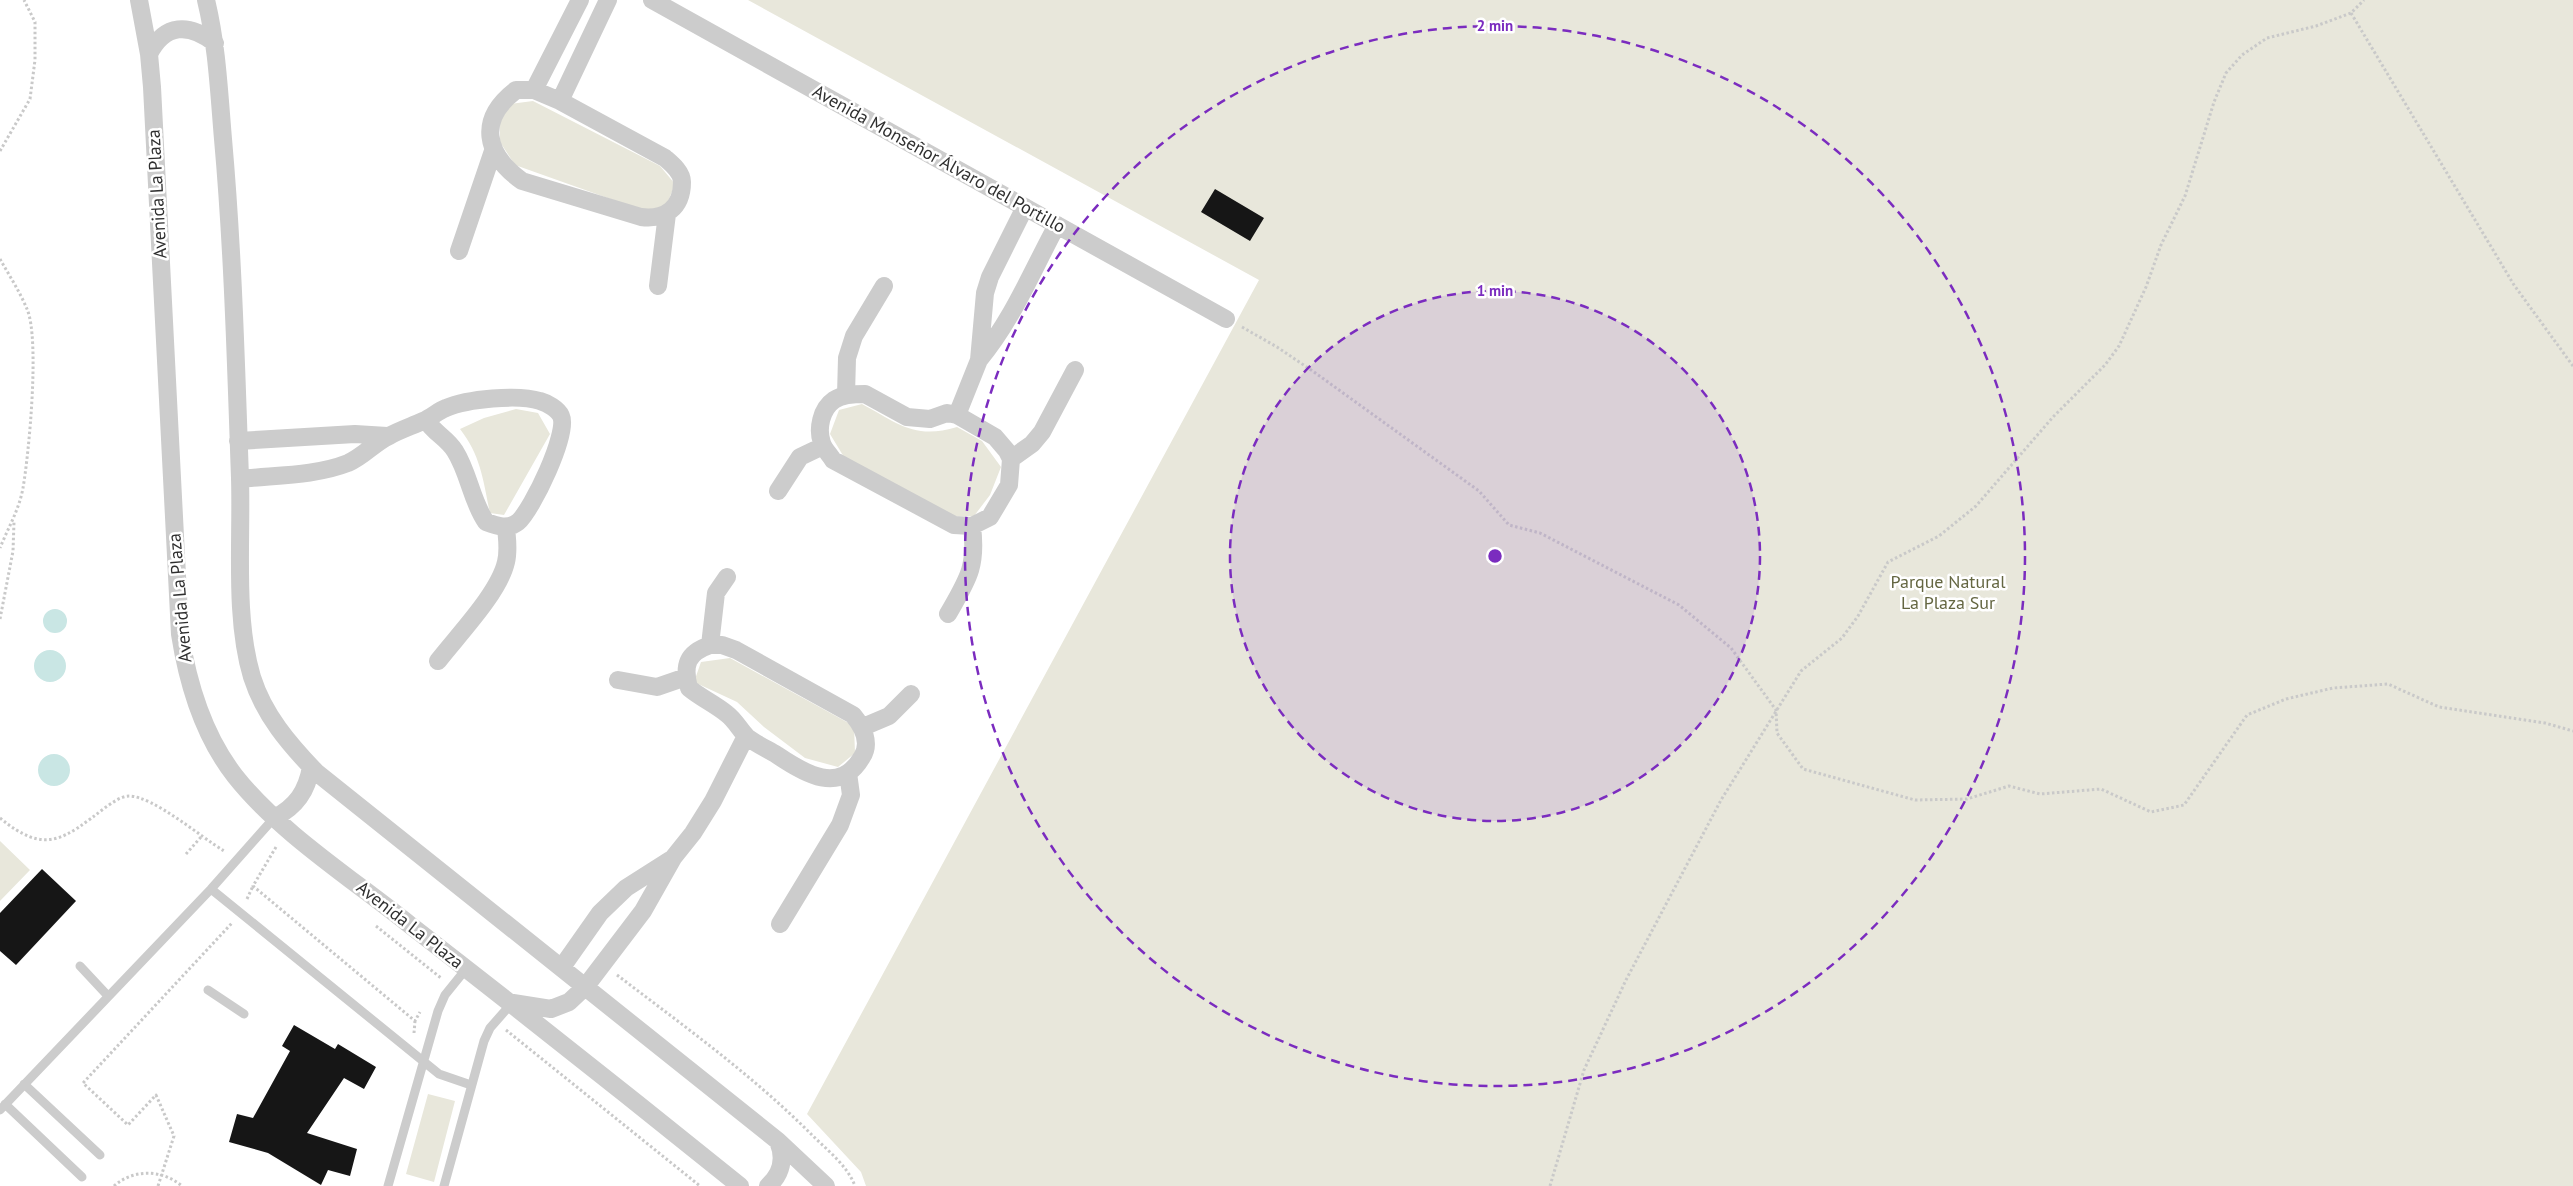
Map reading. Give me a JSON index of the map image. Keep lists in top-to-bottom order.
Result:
{
  "streets": {
    "street": ["Avenida Monseñor Álvaro del Portillo", "Avenida La Plaza"]
  },
  "parks": ["Parque Natural La Plaza Sur"],
  "rings": ["2 min", "1 min"]
}
